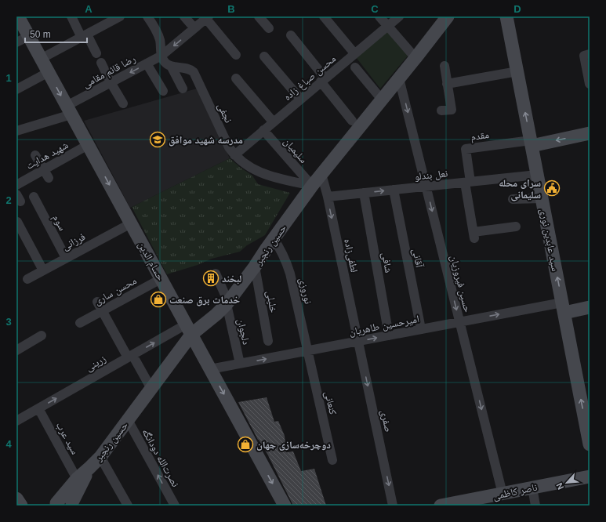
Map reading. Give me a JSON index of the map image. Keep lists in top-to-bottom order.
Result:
{
  "streets": {
    "main road": [
      "سید عابدین نوری",
      "حسین رنجبر",
      "حسام الدین",
      "ناصر کاظمی"
    ],
    "street": [
      "رضا قائم مقامی",
      "محسن صباغ زاده",
      "نجفی",
      "مقدم",
      "سلیمیان",
      "شهید هدایت",
      "نعل بندلو",
      "سوم",
      "فرزانی",
      "لطفی‌زاده",
      "آقانی",
      "شافی",
      "حسین فیروزیان",
      "محسن ساری",
      "نوروزی",
      "خلیلی",
      "امیرحسین طاهریان",
      "دلجوان",
      "زرینی",
      "کنعانی",
      "صفری",
      "سید عرب",
      "نصرت‌الله دودانگه"
    ]
  },
  "crossings": [
    ["رضا قائم مقامی", "حسام الدین"],
    ["محسن صباغ زاده", "نجفی"],
    ["محسن صباغ زاده", "سلیمیان"],
    ["نجفی", "سلیمیان"],
    ["نجفی", "حسین رنجبر"],
    ["مقدم", "نعل بندلو"],
    ["مقدم", "سید عابدین نوری"],
    ["سلیمیان", "حسین رنجبر"],
    ["شهید هدایت", "حسام الدین"],
    ["نعل بندلو", "سید عابدین نوری"],
    ["نعل بندلو", "لطفی‌زاده"],
    ["نعل بندلو", "آقانی"],
    ["نعل بندلو", "شافی"],
    ["نعل بندلو", "حسین فیروزیان"],
    ["سوم", "فرزانی"],
    ["سید عابدین نوری", "امیرحسین طاهریان"],
    ["فرزانی", "حسام الدین"],
    ["حسین رنجبر", "لطفی‌زاده"],
    ["حسین رنجبر", "حسام الدین"],
    ["حسین رنجبر", "حسین فیروزیان"],
    ["حسین رنجبر", "نوروزی"],
    ["حسین رنجبر", "خلیلی"],
    ["حسین رنجبر", "دلجوان"],
    ["حسین رنجبر", "زرینی"],
    ["حسین رنجبر", "سید عرب"],
    ["حسین رنجبر", "نصرت‌الله دودانگه"],
    ["لطفی‌زاده", "امیرحسین طاهریان"],
    ["لطفی‌زاده", "صفری"],
    ["آقانی", "امیرحسین طاهریان"],
    ["حسام الدین", "محسن ساری"],
    ["حسام الدین", "امیرحسین طاهریان"],
    ["حسام الدین", "زرینی"],
    ["شافی", "امیرحسین طاهریان"],
    ["حسین فیروزیان", "امیرحسین طاهریان"],
    ["حسین فیروزیان", "ناصر کاظمی"],
    ["نوروزی", "امیرحسین طاهریان"],
    ["نوروزی", "کنعانی"],
    ["امیرحسین طاهریان", "دلجوان"],
    ["امیرحسین طاهریان", "کنعانی"],
    ["امیرحسین طاهریان", "صفری"],
    ["زرینی", "سید عرب"]
  ],
  "one_way": [
    "سید عابدین نوری",
    "لطفی‌زاده",
    "حسام الدین",
    "حسین فیروزیان",
    "امیرحسین طاهریان",
    "زرینی",
    "صفری"
  ],
  "places": {
    "school or university": ["مدرسه شهید موافق"],
    "public building": ["سرای محله سلیمانی"],
    "building": ["لبخند"],
    "shop": ["خدمات برق صنعت", "دوچرخه‌سازی جهان"]
  },
  "scale_bar": "50 m",
  "north": "bottom left",
  "grid": {
    "columns": [
      "A",
      "B",
      "C",
      "D"
    ],
    "rows": [
      "1",
      "2",
      "3",
      "4"
    ]
  }
}
